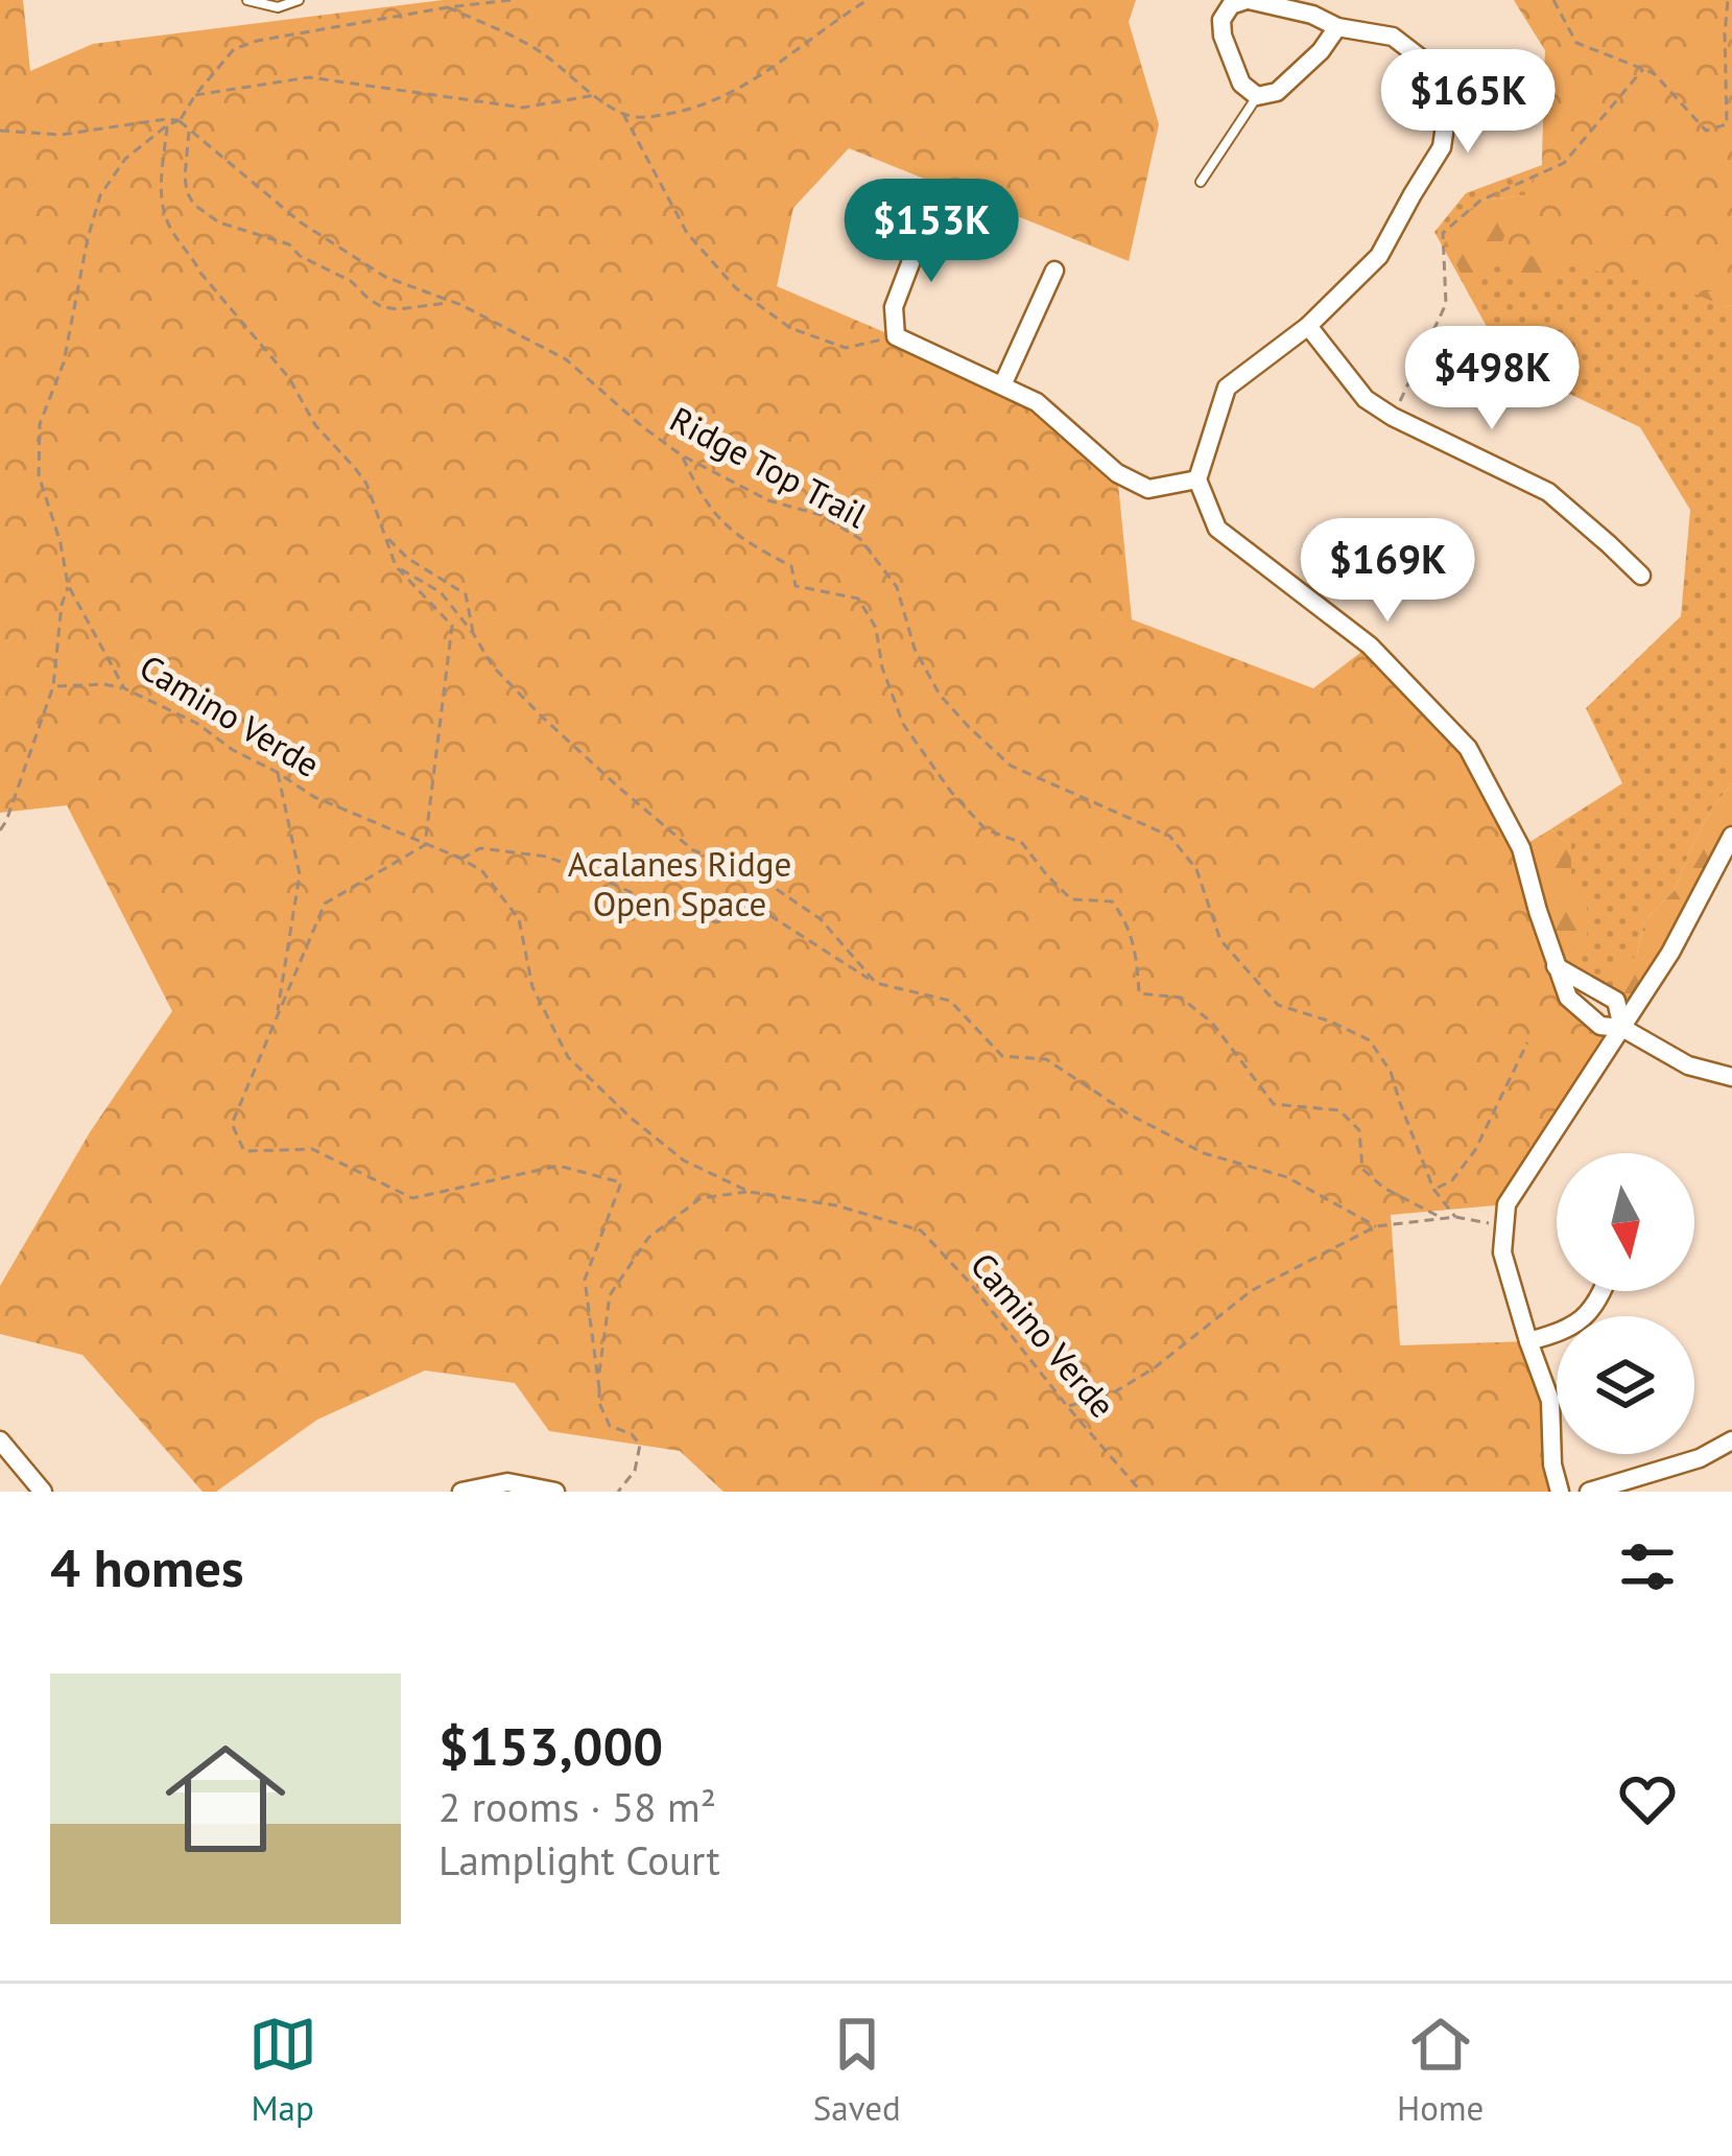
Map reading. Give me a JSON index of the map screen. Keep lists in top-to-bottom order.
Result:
{
  "streets": {
    "path": ["Ridge Top Trail", "Camino Verde"]
  },
  "crossings": [
    ["Ridge Top Trail", "Camino Verde"]
  ],
  "parks": ["Acalanes Ridge Open Space"],
  "north": "bottom",
  "page": {
    "price": [
      "$165K",
      "$153K",
      "$498K",
      "$169K"
    ],
    "heading": "4 homes",
    "list": [
      {
        "name": "$153,000",
        "note": "2 rooms · 58 m² · Lamplight Court"
      }
    ],
    "tabs": ["Map", "Saved", "Home"]
  }
}
